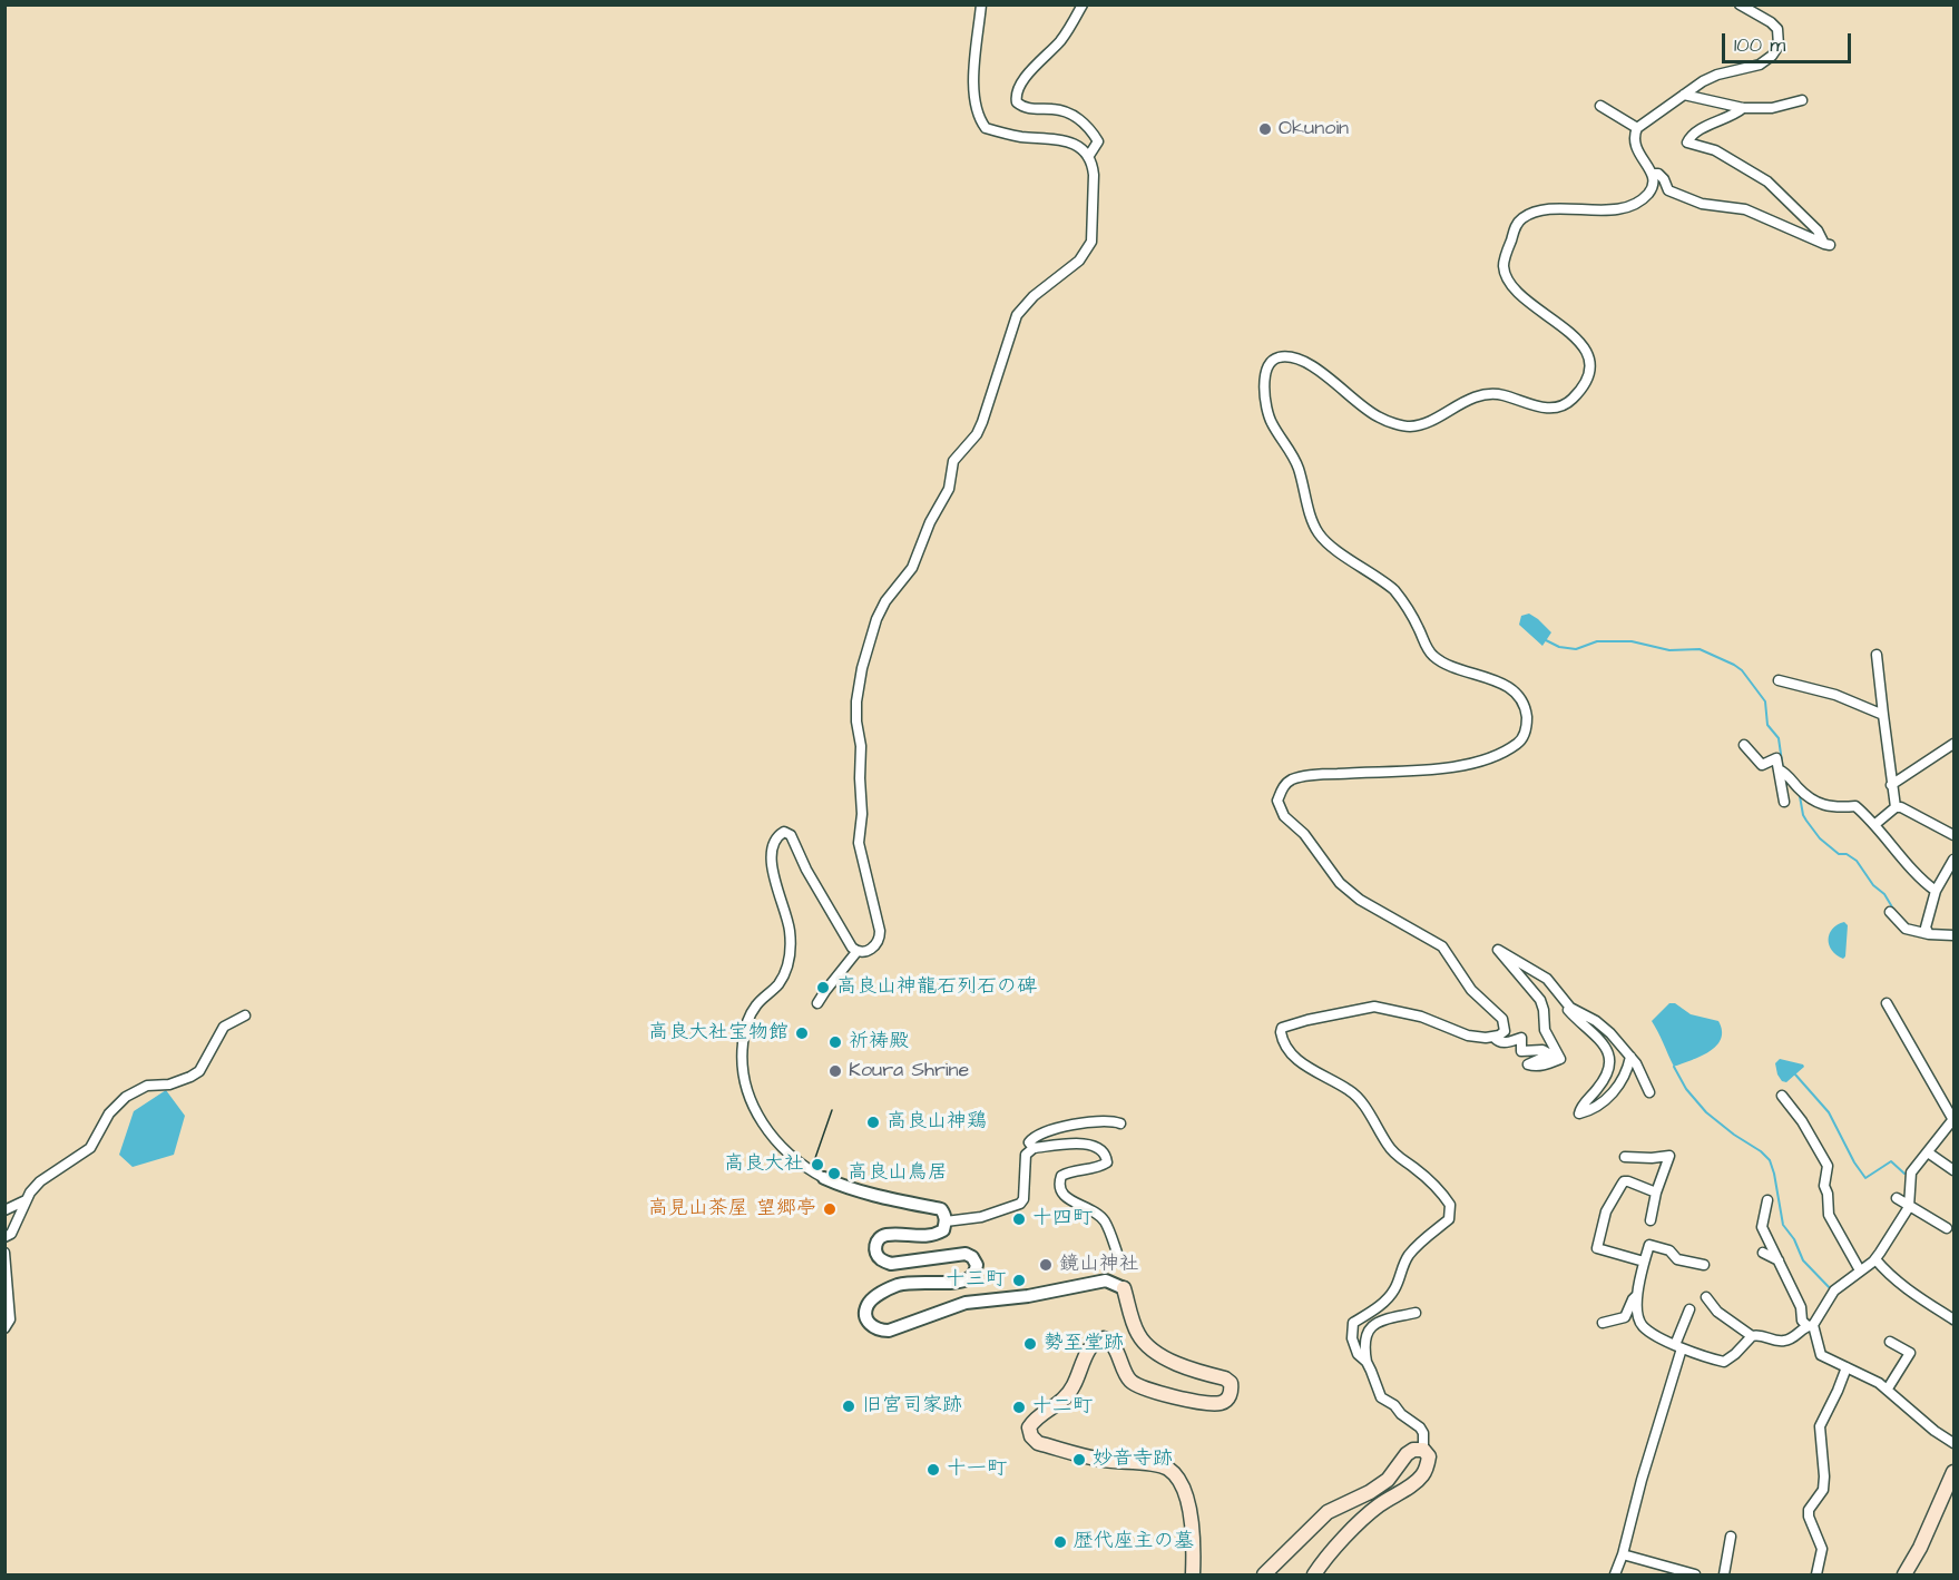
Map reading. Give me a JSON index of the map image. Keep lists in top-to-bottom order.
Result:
{
  "places": [
    "Okunoin",
    "高良山神龍石列石の碑",
    "高良大社宝物館",
    "祈祷殿",
    "Koura Shrine",
    "高良山神鶏",
    "高良大社",
    "高良山鳥居",
    "高見山茶屋 望郷亭",
    "十四町",
    "鏡山神社",
    "十三町",
    "勢至堂跡",
    "旧宮司家跡",
    "十二町",
    "妙音寺跡",
    "十一町",
    "歴代座主の墓"
  ],
  "scale_bar": "100 m"
}
